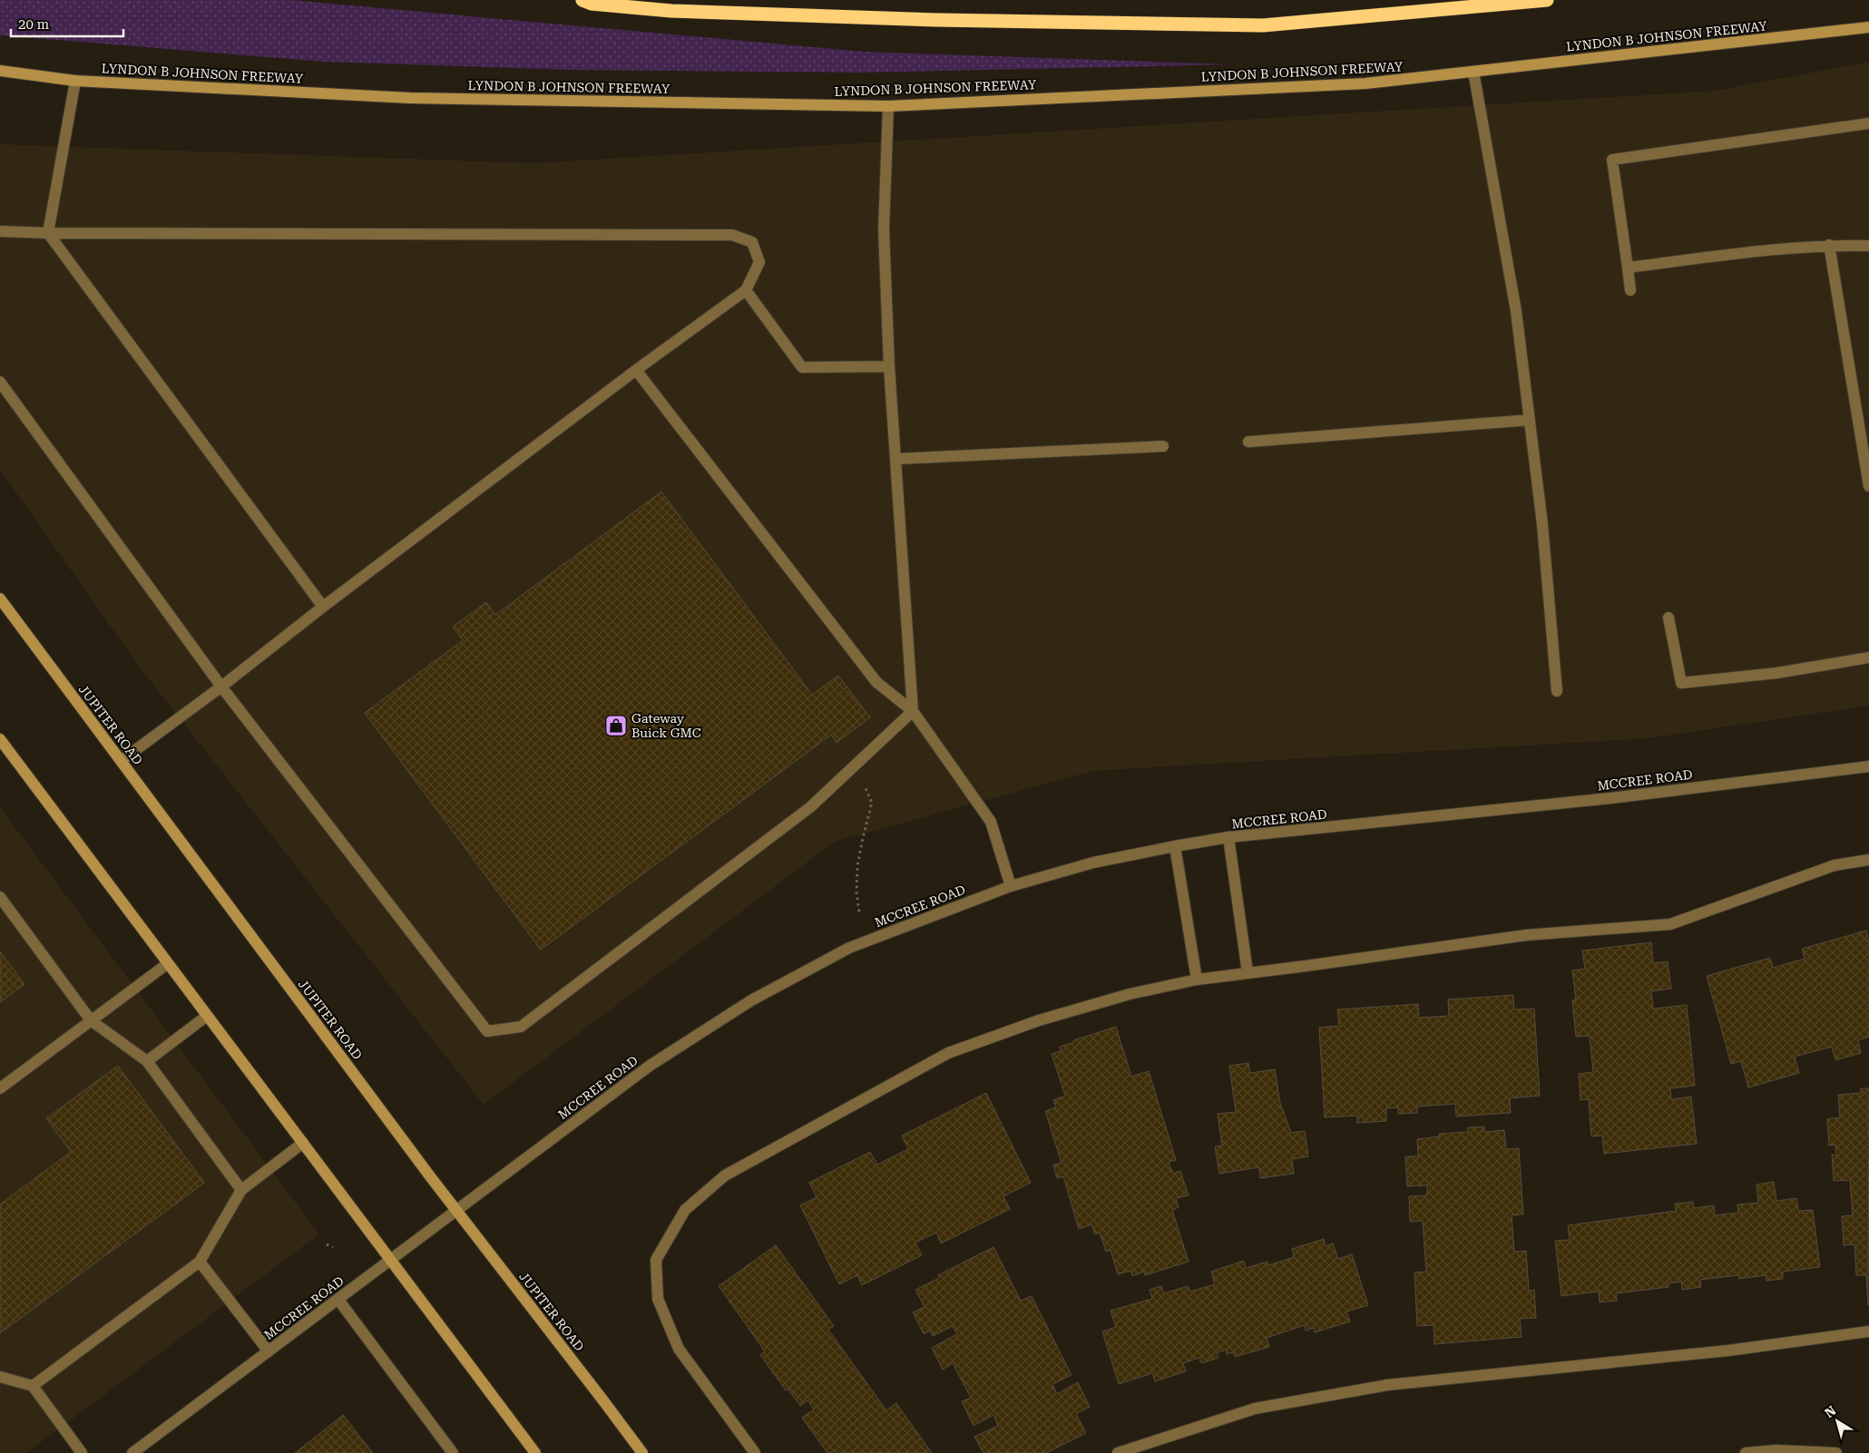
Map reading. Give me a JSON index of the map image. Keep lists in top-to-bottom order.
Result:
{
  "streets": {
    "main road": ["LYNDON B JOHNSON FREEWAY", "JUPITER ROAD"],
    "street": ["MCCREE ROAD"]
  },
  "crossings": [
    ["JUPITER ROAD", "MCCREE ROAD"]
  ],
  "places": {
    "shop": ["Gateway Buick GMC"]
  },
  "scale_bar": "20 m",
  "north": "top left"
}
